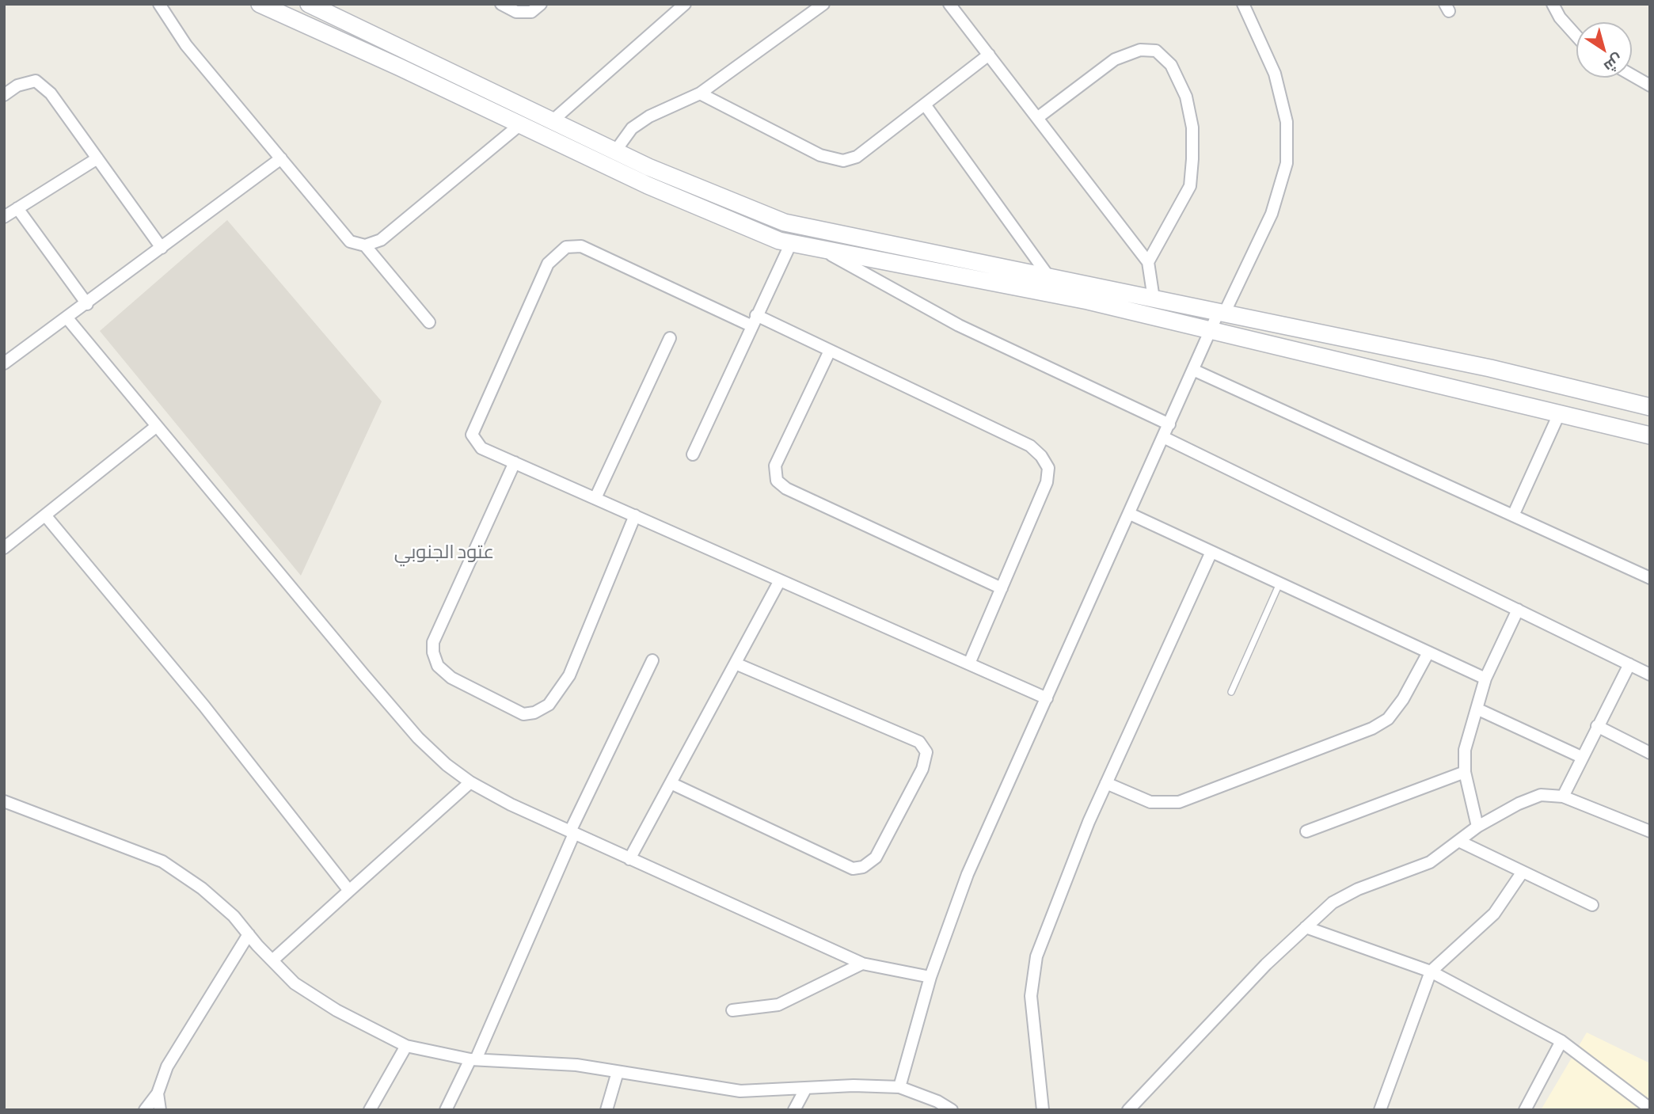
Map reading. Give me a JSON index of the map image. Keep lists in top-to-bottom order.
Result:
{
  "districts": ["عتود الجنوبي"],
  "north": "bottom right"
}
